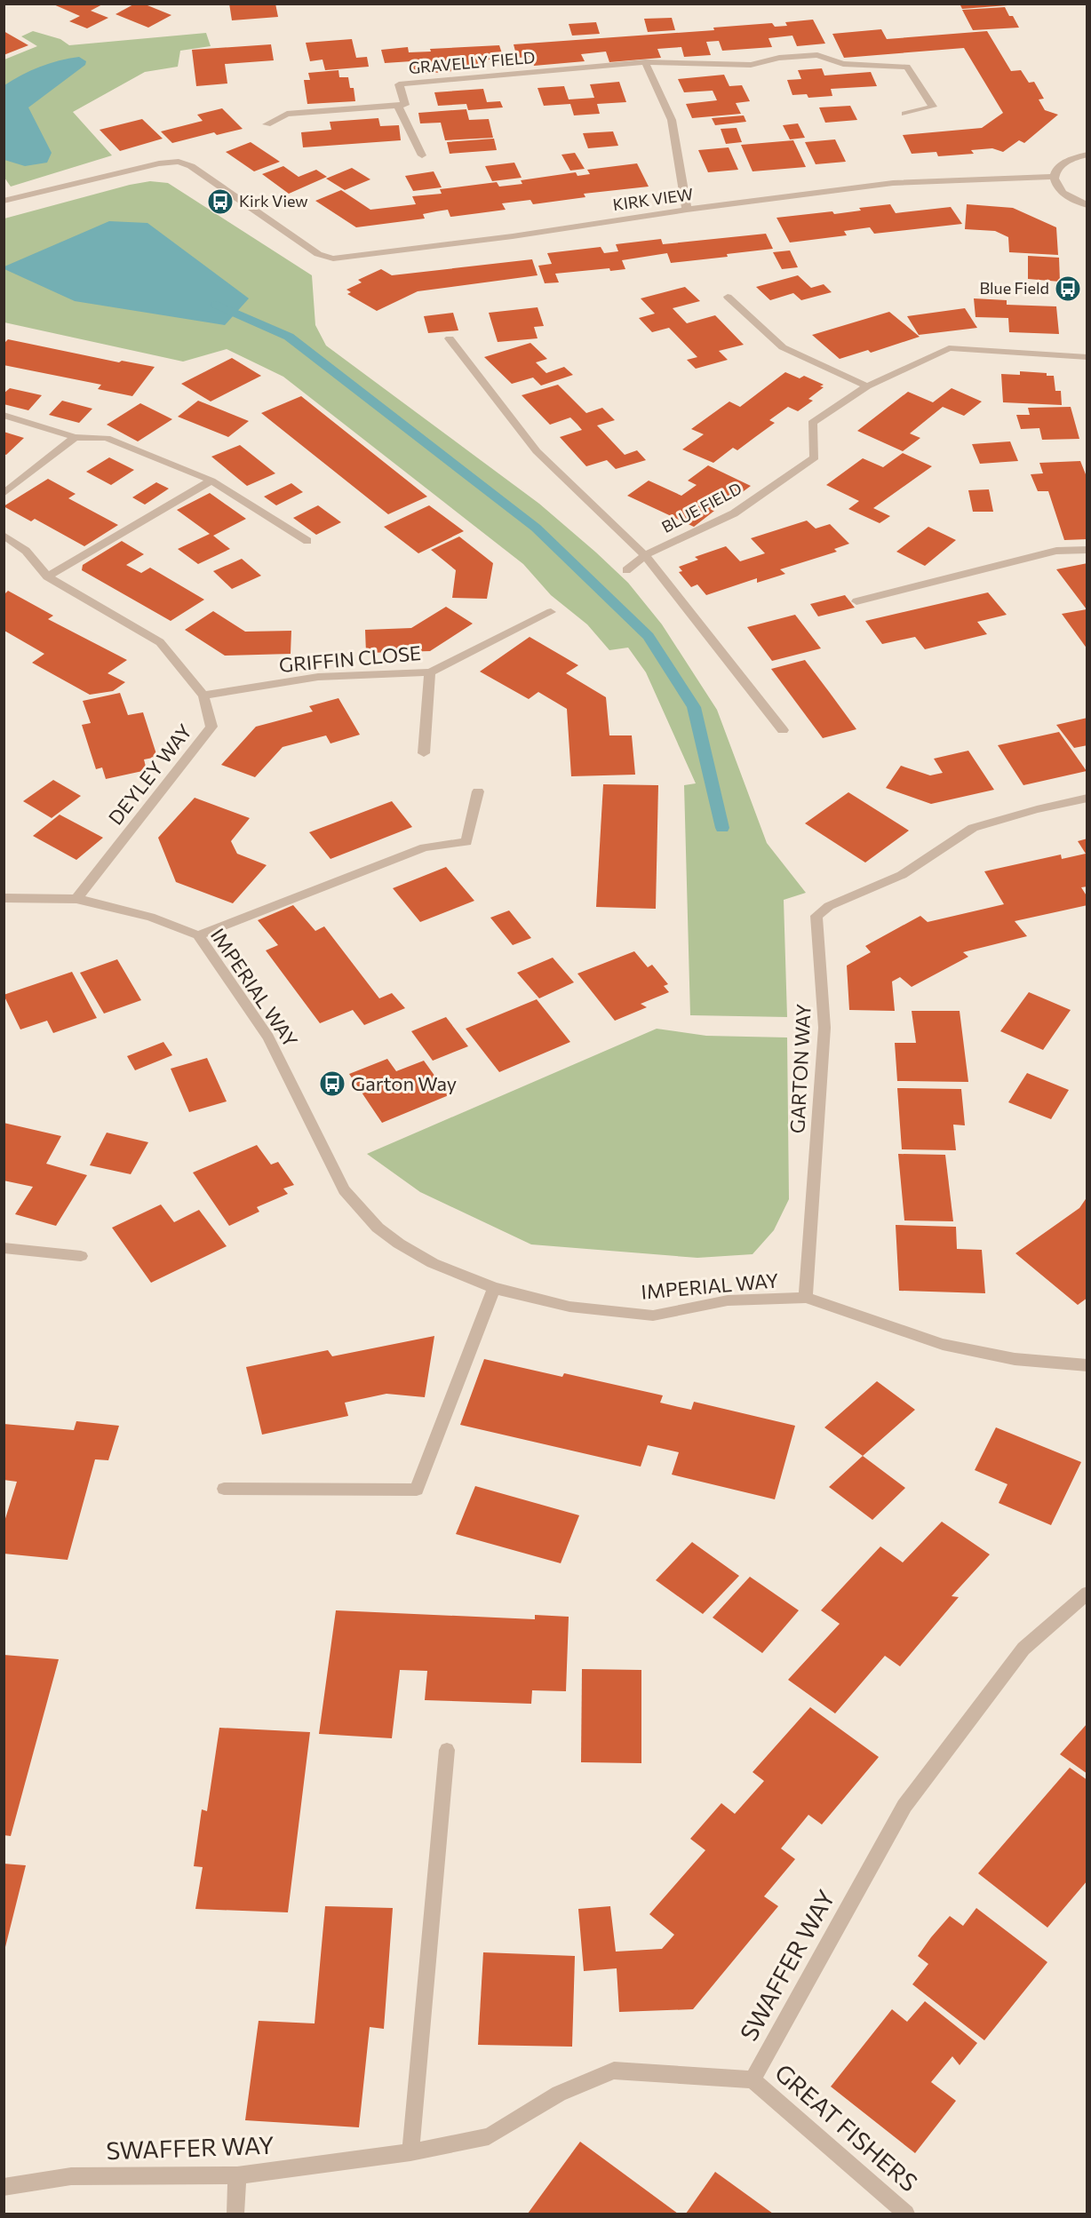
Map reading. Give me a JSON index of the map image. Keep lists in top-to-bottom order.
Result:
{
  "streets": {
    "street": [
      "GRAVELLY FIELD",
      "KIRK VIEW",
      "BLUE FIELD",
      "GRIFFIN CLOSE",
      "DEYLEY WAY",
      "IMPERIAL WAY",
      "GARTON WAY",
      "SWAFFER WAY",
      "GREAT FISHERS"
    ]
  },
  "crossings": [
    ["GRIFFIN CLOSE", "DEYLEY WAY"],
    ["DEYLEY WAY", "IMPERIAL WAY"],
    ["IMPERIAL WAY", "GARTON WAY"],
    ["SWAFFER WAY", "GREAT FISHERS"]
  ],
  "places": {
    "bus stop": ["Kirk View", "Blue Field", "Garton Way"]
  }
}
